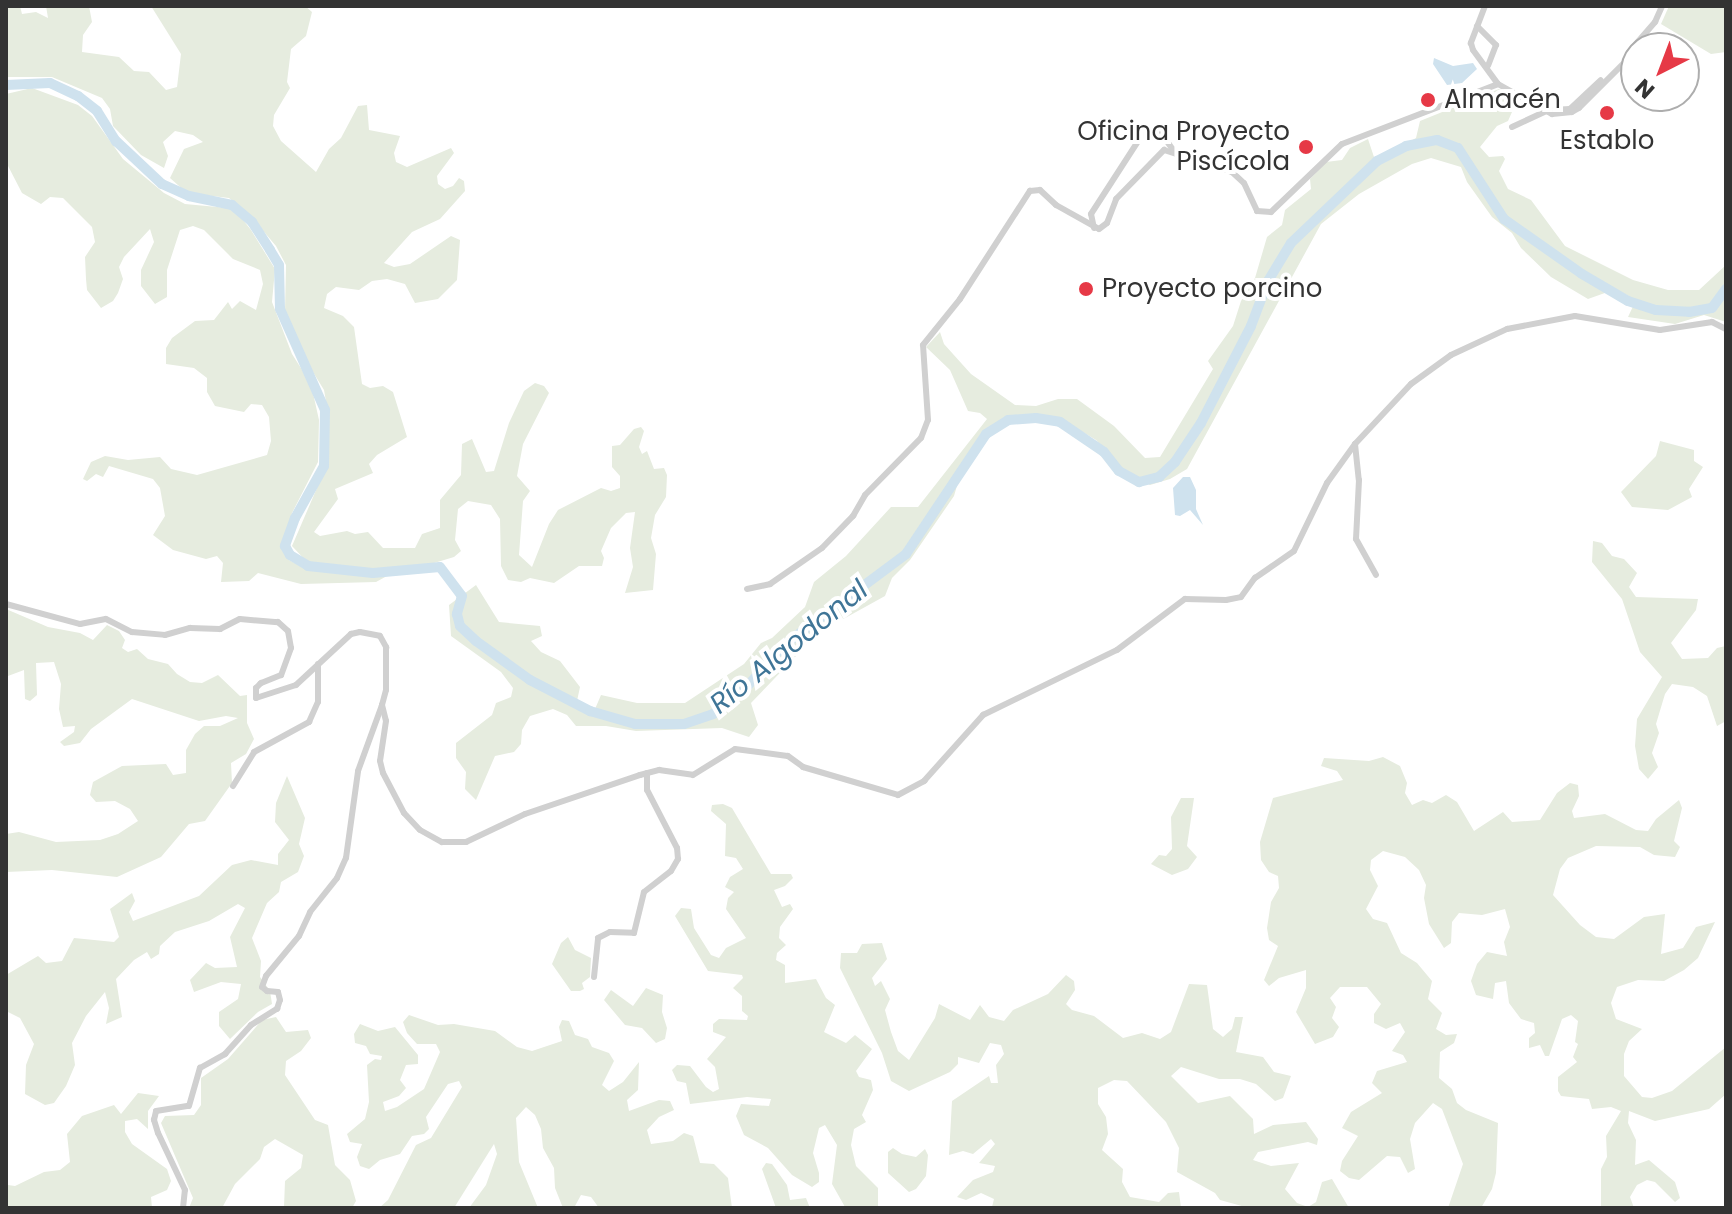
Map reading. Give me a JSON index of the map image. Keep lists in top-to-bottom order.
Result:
{
  "water": ["Río Algodonal"],
  "places": [
    "Almacén",
    "Establo",
    "Oficina Proyecto Piscícola",
    "Proyecto porcino"
  ],
  "north": "bottom left"
}
